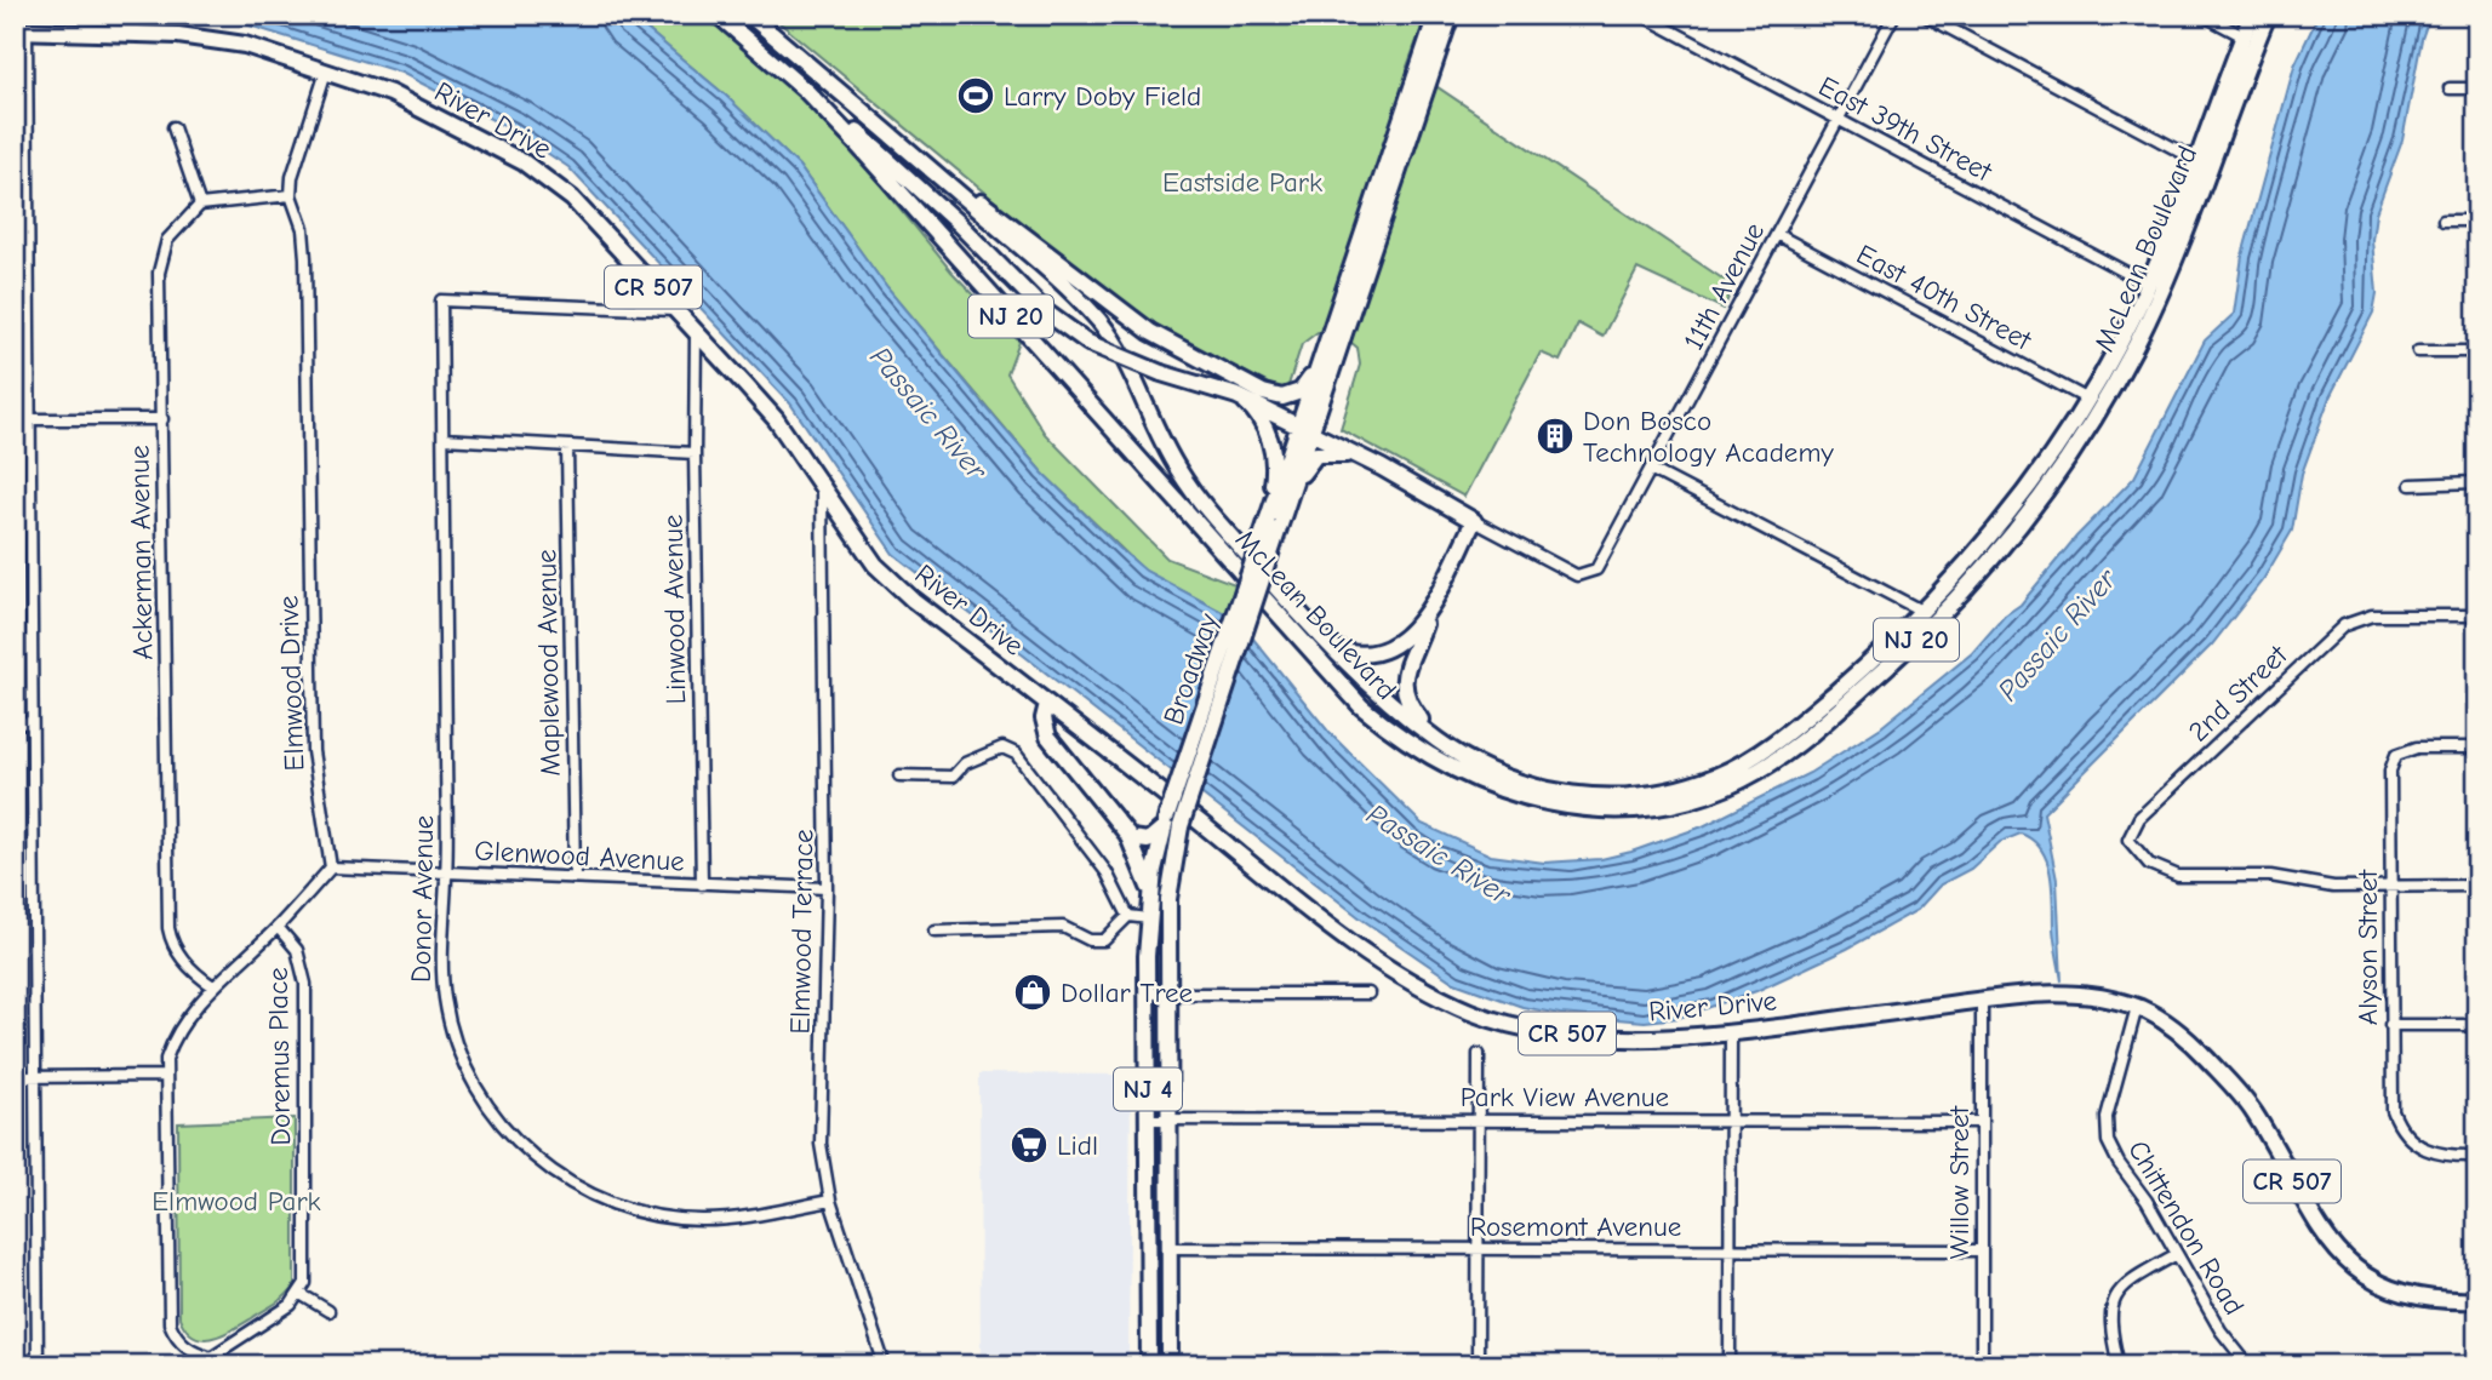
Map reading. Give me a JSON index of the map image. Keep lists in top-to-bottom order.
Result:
{
  "streets": {
    "main road": [
      "River Drive",
      "McLean Boulevard",
      "CR 507",
      "NJ 20",
      "Broadway",
      "NJ 4"
    ],
    "street": [
      "East 39th Street",
      "11th Avenue",
      "East 40th Street",
      "Ackerman Avenue",
      "Linwood Avenue",
      "Maplewood Avenue",
      "Elmwood Drive",
      "2nd Street",
      "Glenwood Avenue",
      "Donor Avenue",
      "Elmwood Terrace",
      "Alyson Street",
      "Doremus Place",
      "Park View Avenue",
      "Willow Street",
      "Rosemont Avenue",
      "Chittendon Road"
    ]
  },
  "crossings": [
    ["River Drive", "CR 507"],
    ["River Drive", "Linwood Avenue"],
    ["River Drive", "Elmwood Drive"],
    ["River Drive", "Donor Avenue"],
    ["River Drive", "Elmwood Terrace"],
    ["River Drive", "Willow Street"],
    ["East 39th Street", "McLean Boulevard"],
    ["East 39th Street", "11th Avenue"],
    ["McLean Boulevard", "East 40th Street"],
    ["11th Avenue", "East 40th Street"],
    ["CR 507", "Willow Street"],
    ["CR 507", "Chittendon Road"],
    ["Linwood Avenue", "Glenwood Avenue"],
    ["Maplewood Avenue", "Glenwood Avenue"],
    ["Broadway", "Park View Avenue"],
    ["Broadway", "Rosemont Avenue"],
    ["Elmwood Drive", "Glenwood Avenue"],
    ["2nd Street", "Alyson Street"],
    ["Glenwood Avenue", "Donor Avenue"],
    ["Glenwood Avenue", "Elmwood Terrace"],
    ["Donor Avenue", "Elmwood Terrace"],
    ["Park View Avenue", "Willow Street"],
    ["Willow Street", "Rosemont Avenue"]
  ],
  "water": ["Passaic River"],
  "parks": ["Eastside Park", "Elmwood Park"],
  "places": {
    "sports": ["Larry Doby Field"],
    "building": ["Don Bosco Technology Academy"],
    "shop": ["Dollar Tree"],
    "supermarket": ["Lidl"]
  }
}
